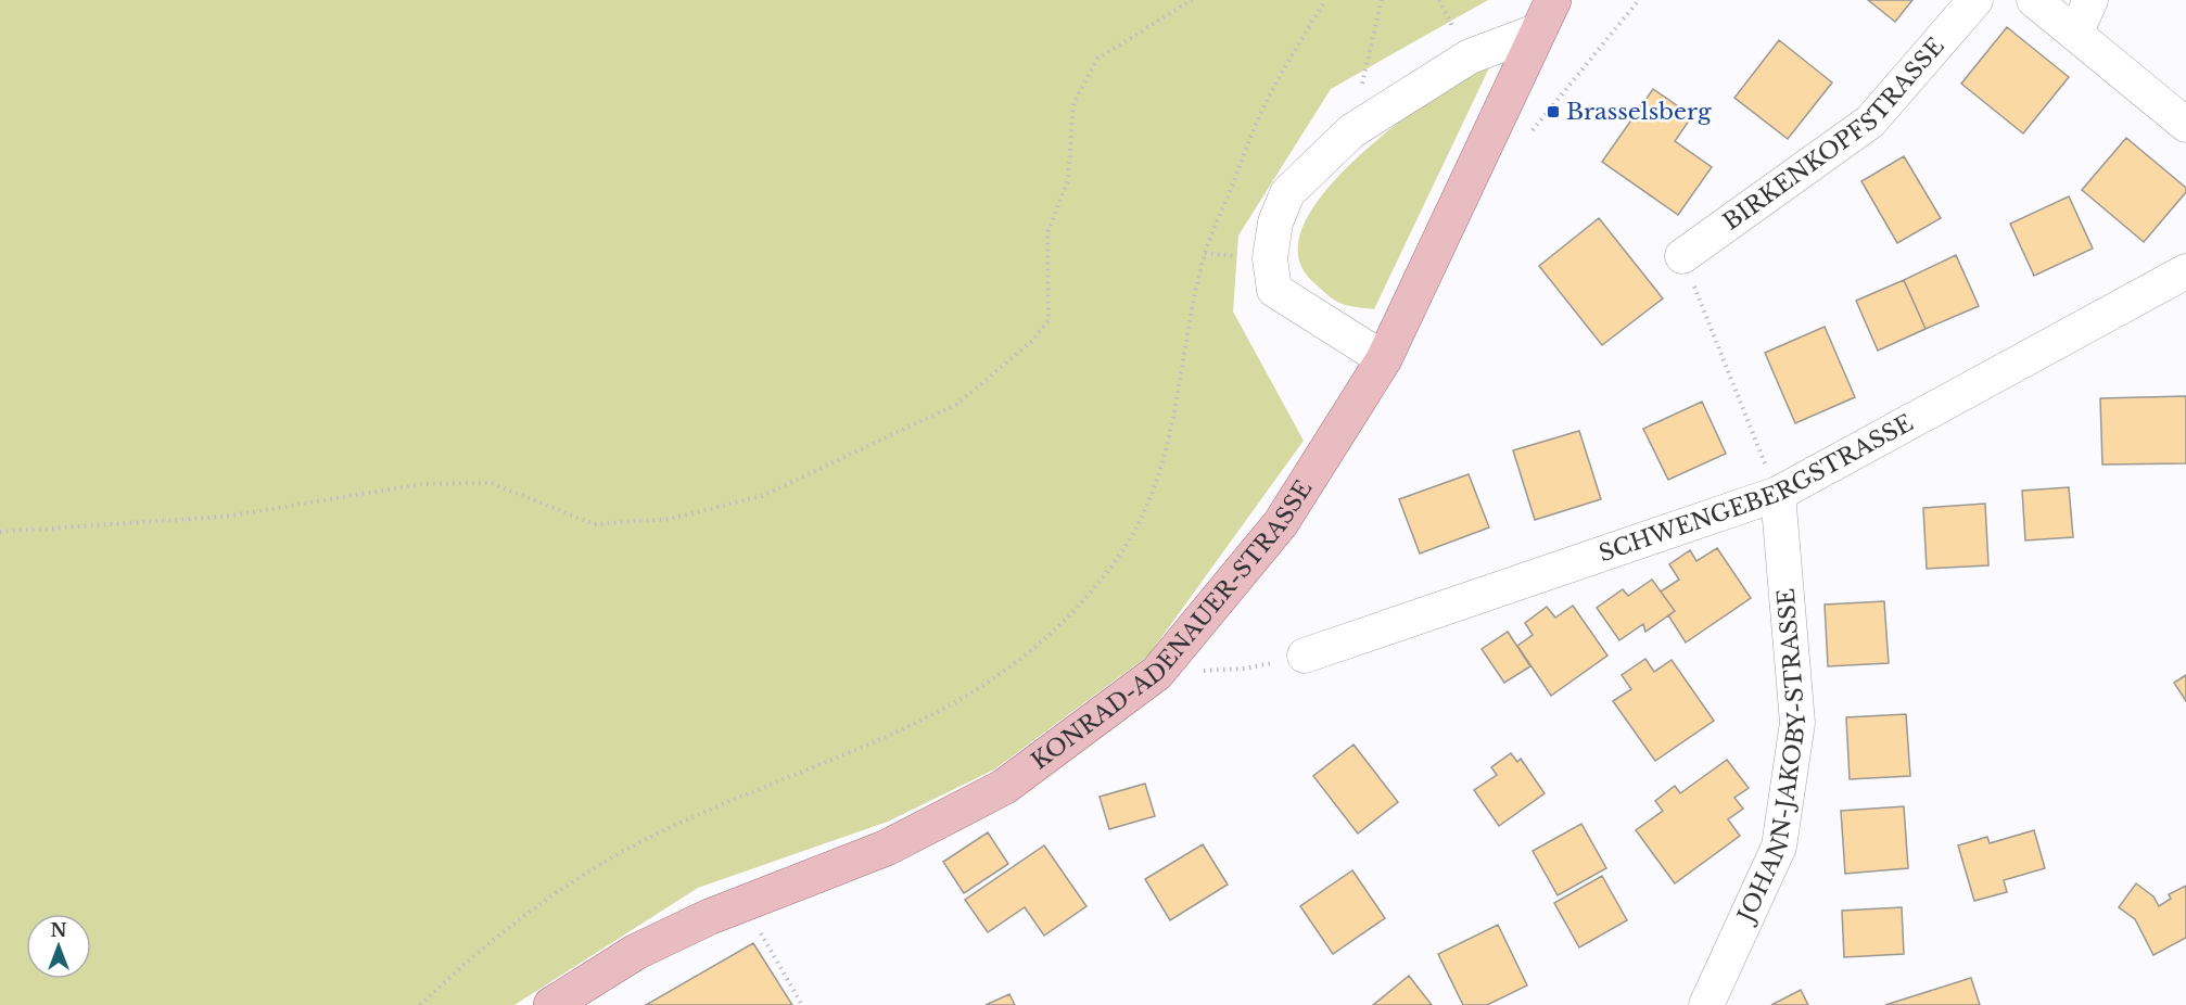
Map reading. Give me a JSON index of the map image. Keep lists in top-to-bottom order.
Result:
{
  "streets": {
    "main road": ["KONRAD-ADENAUER-STRASSE"],
    "street": ["BIRKENKOPFSTRASSE", "SCHWENGEBERGSTRASSE", "JOHANN-JAKOBY-STRASSE"]
  },
  "crossings": [
    ["SCHWENGEBERGSTRASSE", "JOHANN-JAKOBY-STRASSE"]
  ],
  "places": {
    "transit": ["Brasselsberg"]
  },
  "north": "top"
}
